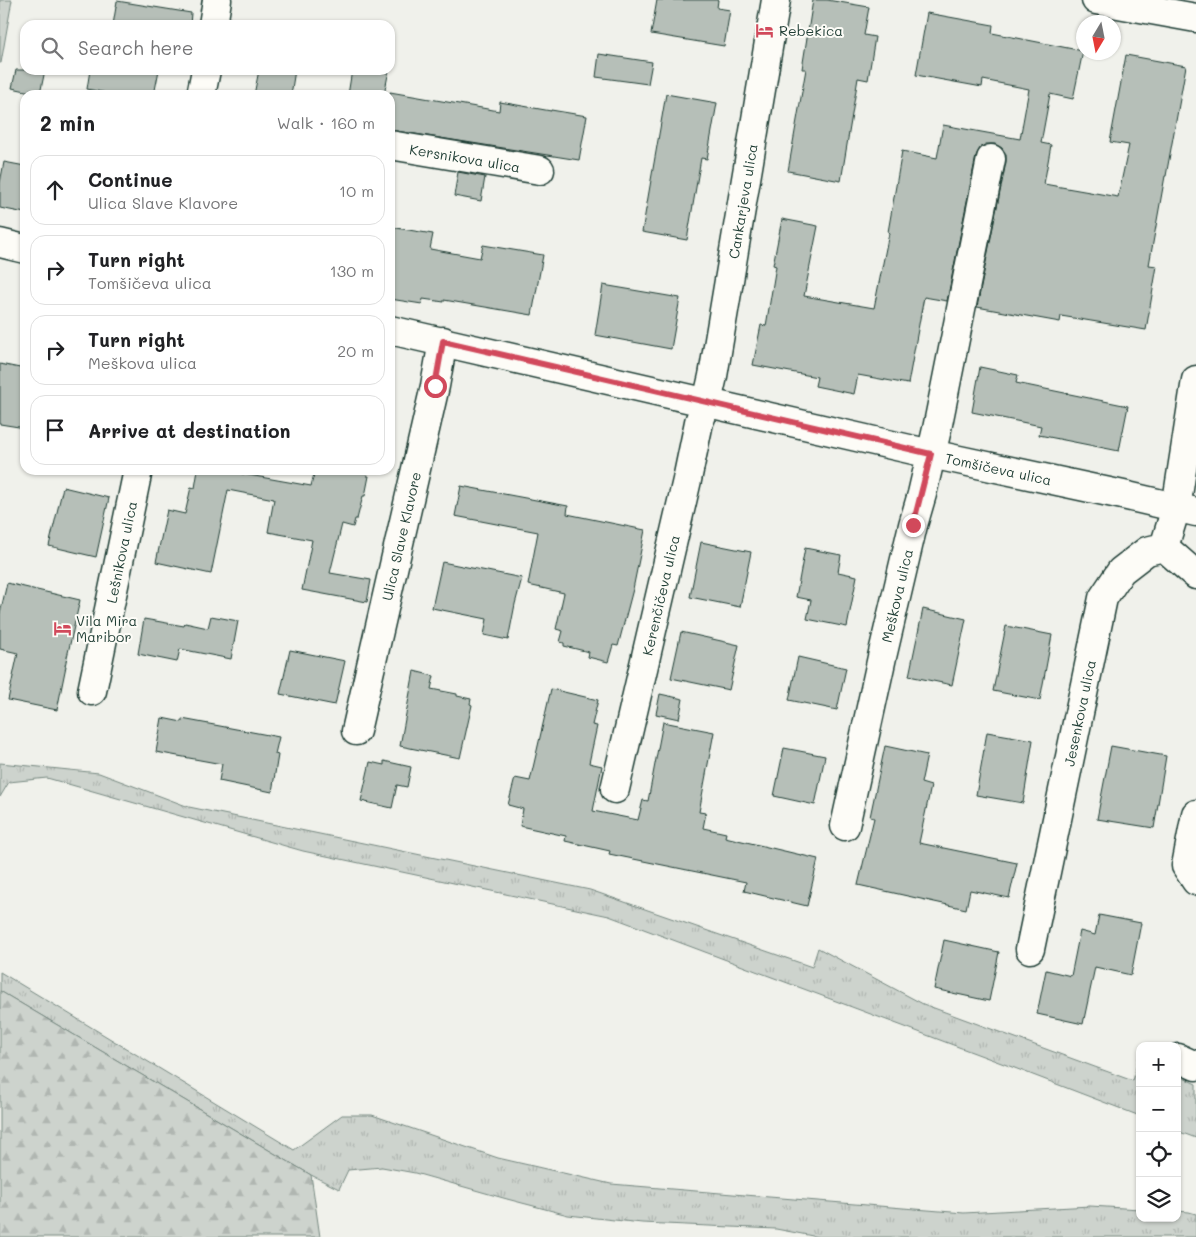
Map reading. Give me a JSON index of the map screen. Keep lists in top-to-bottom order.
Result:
{
  "streets": {
    "street": [
      "Kersnikova ulica",
      "Cankarjeva ulica",
      "Tomšičeva ulica",
      "Ulica Slave Klavore",
      "Lešnikova ulica",
      "Kerenčičeva ulica",
      "Meškova ulica",
      "Jesenkova ulica"
    ]
  },
  "crossings": [
    ["Cankarjeva ulica", "Tomšičeva ulica"],
    ["Cankarjeva ulica", "Kerenčičeva ulica"],
    ["Tomšičeva ulica", "Ulica Slave Klavore"],
    ["Tomšičeva ulica", "Kerenčičeva ulica"],
    ["Tomšičeva ulica", "Meškova ulica"]
  ],
  "places": {
    "hotel": ["Rebekica", "Vila Mira Maribor"]
  },
  "north": "bottom",
  "page": {
    "search": "Search here",
    "heading": ["2 min", "Walk · 160 m"],
    "list": [
      ["Continue", "Ulica Slave Klavore", "10 m"],
      ["Turn right", "Tomšičeva ulica", "130 m"],
      ["Turn right", "Meškova ulica", "20 m"],
      "Arrive at destination"
    ],
    "map_buttons": ["+", "−"]
  }
}
